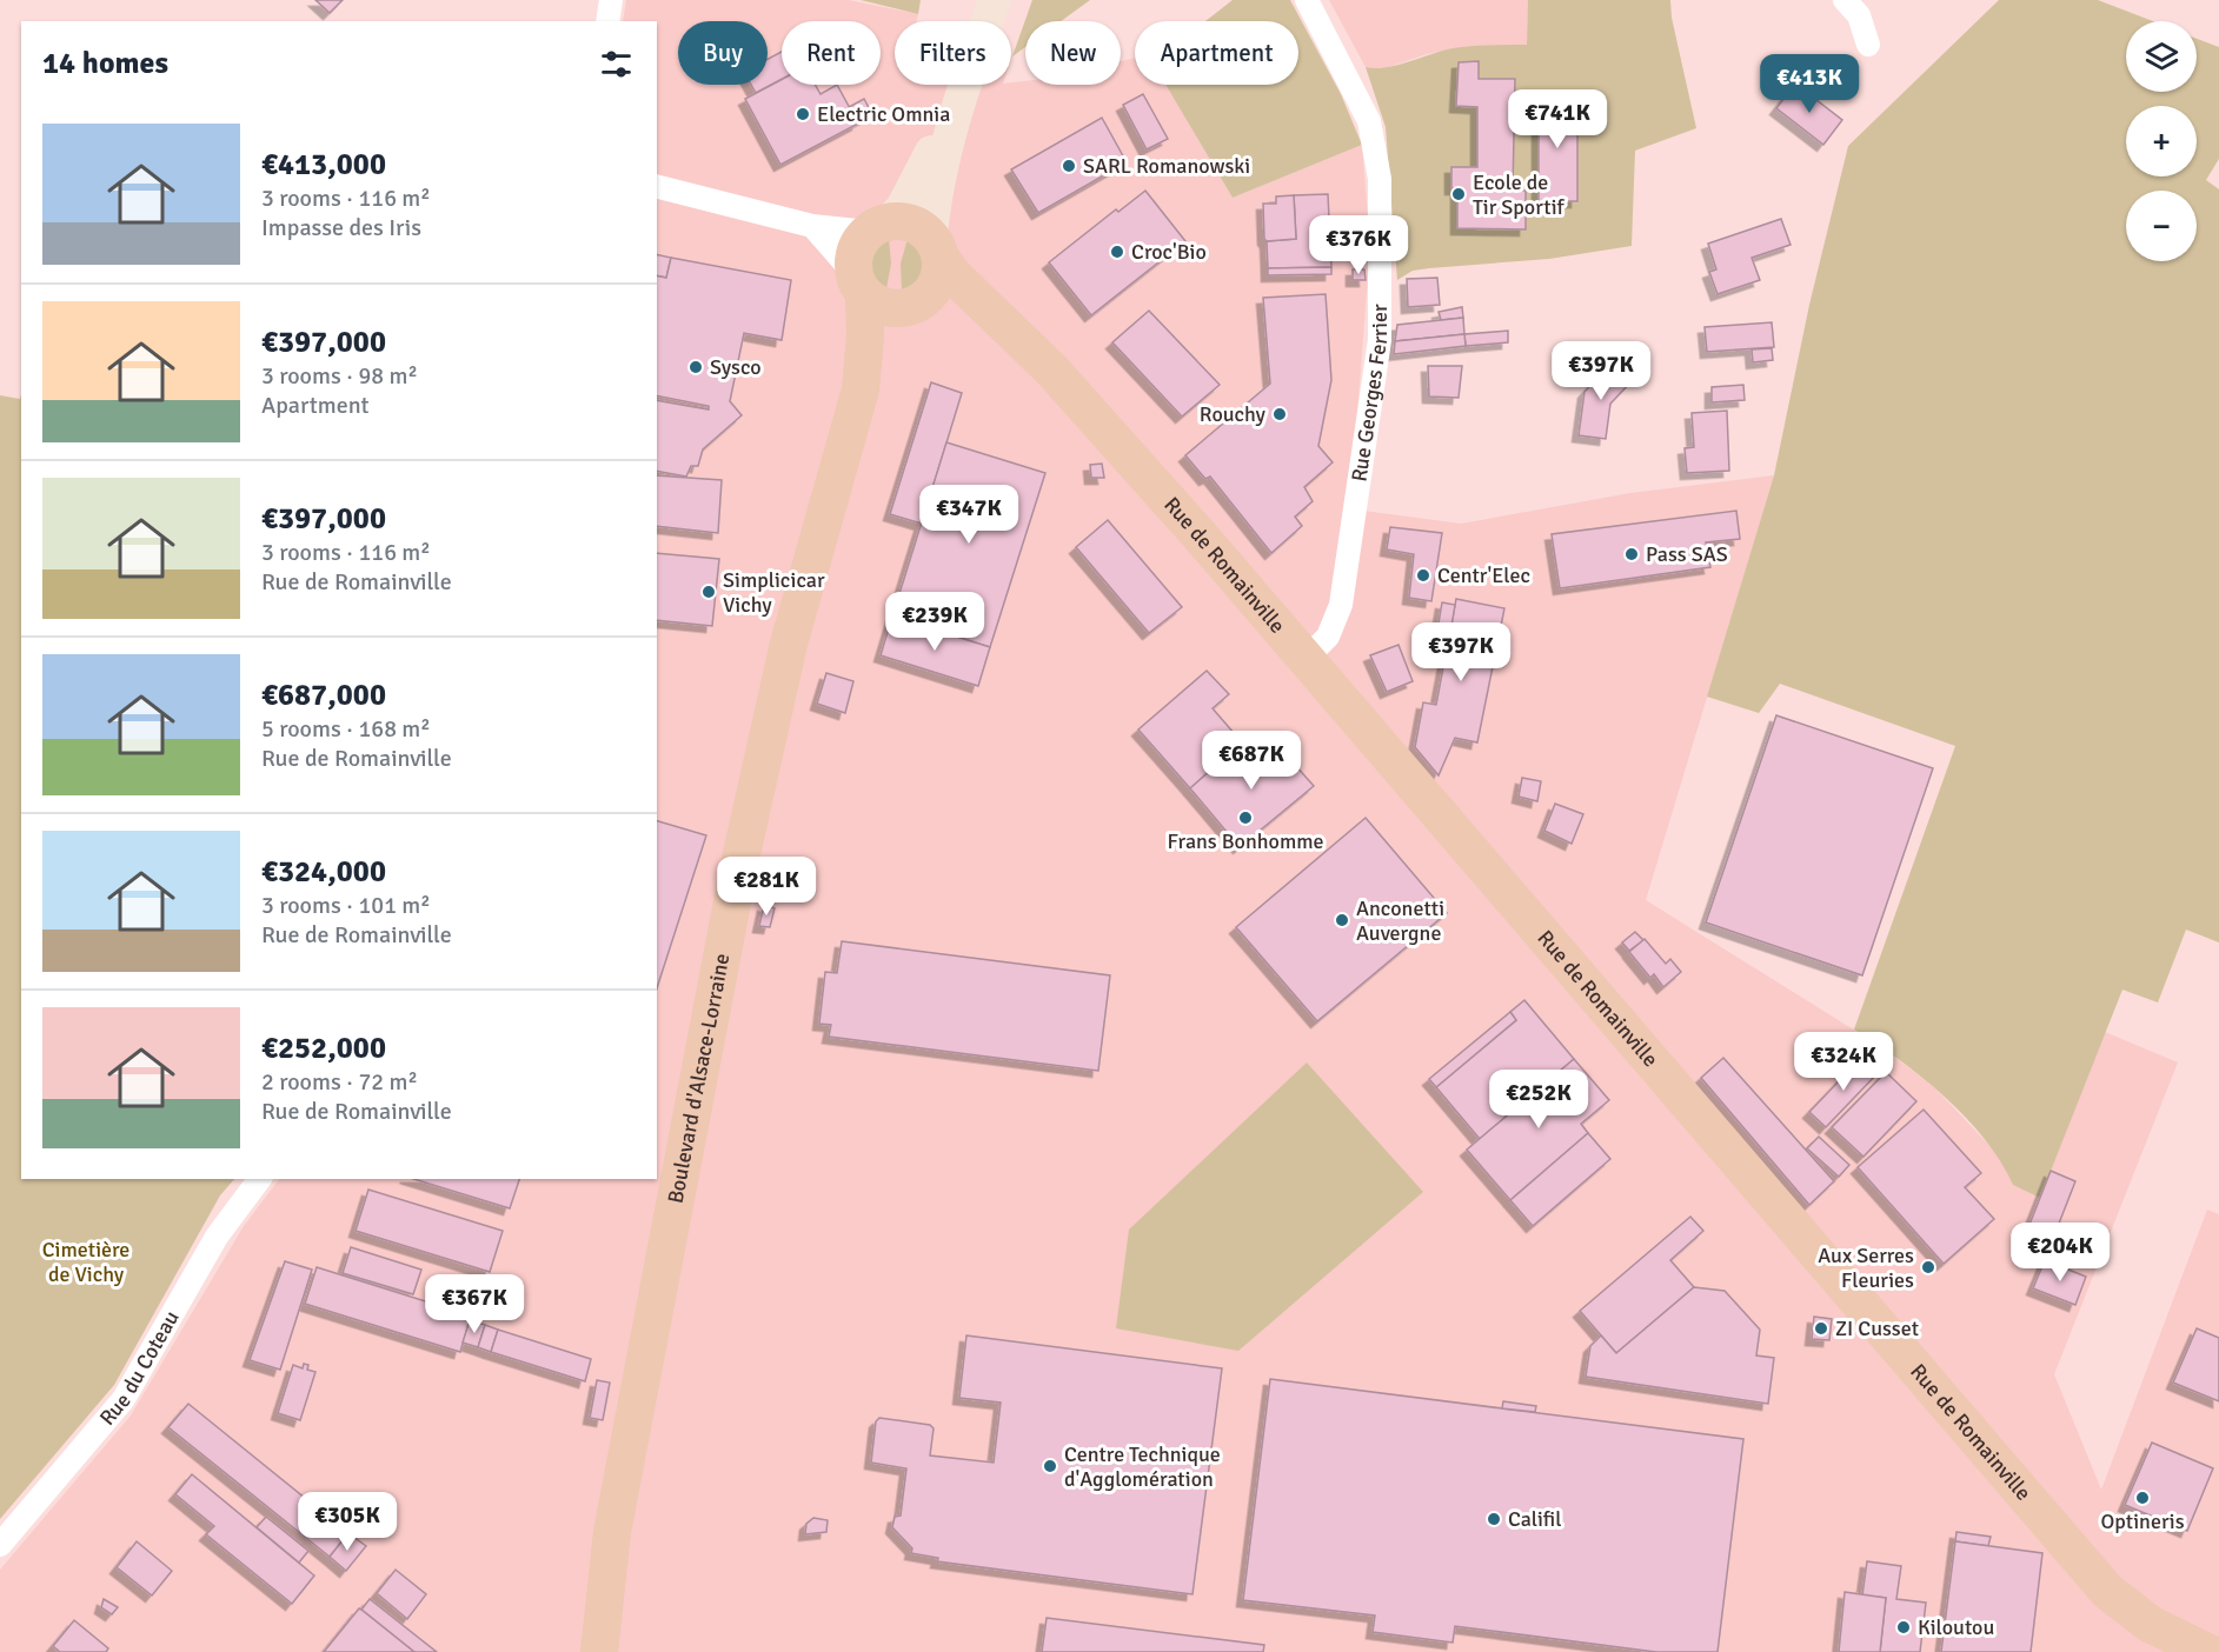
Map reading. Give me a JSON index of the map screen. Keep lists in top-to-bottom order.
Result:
{
  "streets": {
    "main road": ["Rue de Romainville", "Boulevard d'Alsace-Lorraine"],
    "street": ["Rue Georges Ferrier", "Rue du Coteau"]
  },
  "crossings": [
    ["Rue Georges Ferrier", "Rue de Romainville"],
    ["Rue de Romainville", "Boulevard d'Alsace-Lorraine"]
  ],
  "parks": ["Cimetière de Vichy"],
  "places": [
    "Electric Omnia",
    "SARL Romanowski",
    "Ecole de Tir Sportif",
    "Croc'Bio",
    "Sysco",
    "Rouchy",
    "Pass SAS",
    "Centr'Elec",
    "Simplicicar Vichy",
    "Frans Bonhomme",
    "Anconetti Auvergne",
    "Aux Serres Fleuries",
    "ZI Cusset",
    "Centre Technique d'Agglomération",
    "Optineris",
    "Califil",
    "Kiloutou"
  ],
  "page": {
    "map_buttons": ["+", "−"],
    "chip": [
      "Buy",
      "Rent",
      "Filters",
      "New",
      "Apartment"
    ],
    "heading": "14 homes",
    "price": [
      "€413K",
      "€741K",
      "€376K",
      "€397K",
      "€347K",
      "€239K",
      "€397K",
      "€687K",
      "€281K",
      "€324K",
      "€252K",
      "€204K",
      "€367K",
      "€305K"
    ],
    "list": [
      {
        "name": "€413,000",
        "note": "3 rooms · 116 m² · Impasse des Iris"
      },
      {
        "name": "€397,000",
        "note": "3 rooms · 98 m² · Apartment"
      },
      {
        "name": "€397,000",
        "note": "3 rooms · 116 m² · Rue de Romainville"
      },
      {
        "name": "€687,000",
        "note": "5 rooms · 168 m² · Rue de Romainville"
      },
      {
        "name": "€324,000",
        "note": "3 rooms · 101 m² · Rue de Romainville"
      },
      {
        "name": "€252,000",
        "note": "2 rooms · 72 m² · Rue de Romainville"
      }
    ]
  }
}
